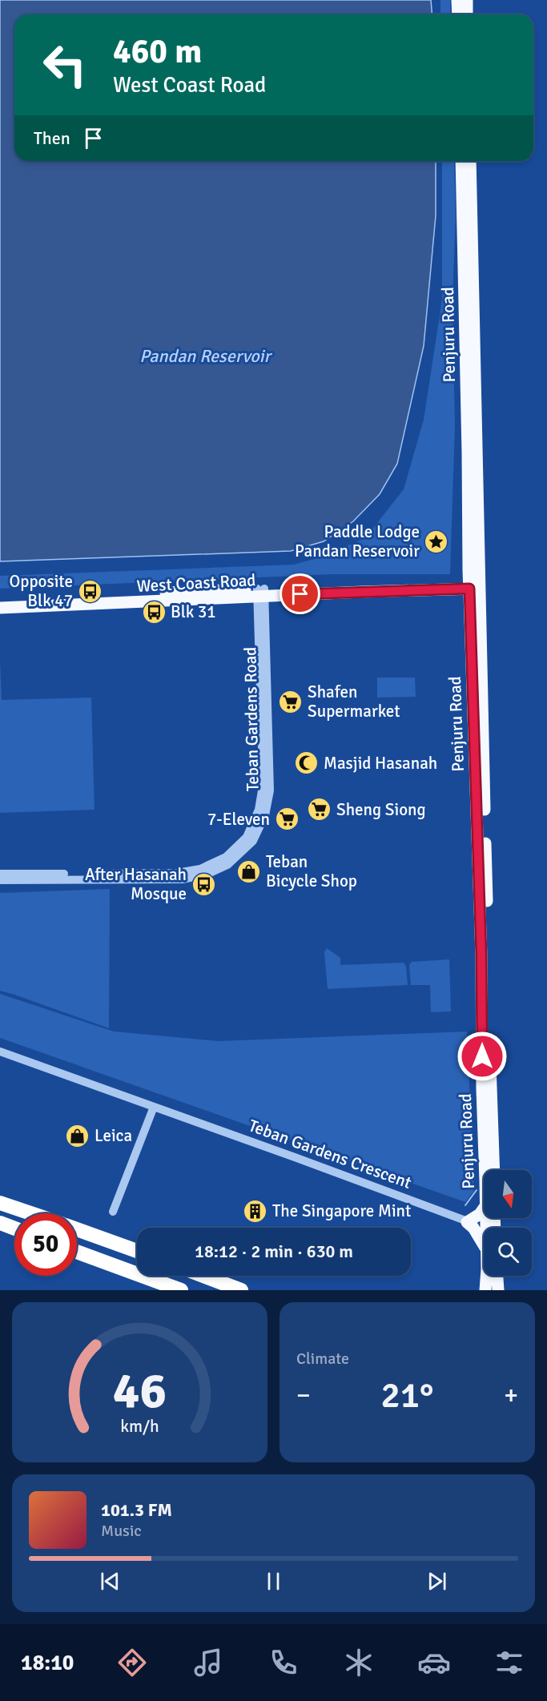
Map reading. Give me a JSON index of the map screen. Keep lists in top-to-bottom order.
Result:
{
  "streets": {
    "main road": ["Penjuru Road", "West Coast Road"],
    "street": ["Teban Gardens Road", "Teban Gardens Crescent"]
  },
  "crossings": [
    ["Penjuru Road", "West Coast Road"],
    ["West Coast Road", "Teban Gardens Road"]
  ],
  "water": ["Pandan Reservoir"],
  "places": {
    "place": ["Paddle Lodge Pandan Reservoir"],
    "bus stop": ["Opposite Blk 47", "Blk 31", "After Hasanah Mosque"],
    "supermarket": ["Shafen Supermarket", "Sheng Siong", "7-Eleven"],
    "mosque": ["Masjid Hasanah"],
    "shop": ["Teban Bicycle Shop", "Leica"],
    "building": ["The Singapore Mint"]
  },
  "north": "bottom",
  "page": {
    "turn": ["460 m", "West Coast Road"],
    "then": "Then",
    "limit": "50",
    "trip": "18:12 · 2 min · 630 m",
    "tile": "Climate",
    "heat": ["−", "21°", "+"],
    "song": ["101.3 FM", "Music"],
    "tabs": "18:10",
    "gauge": ["46", "km/h"]
  }
}
